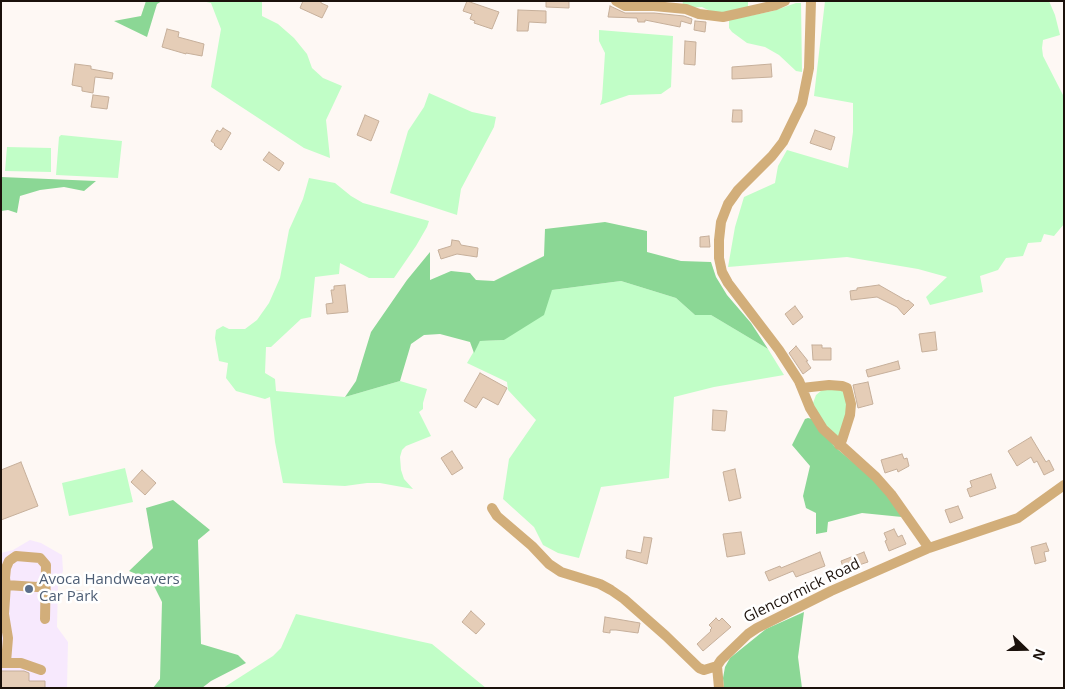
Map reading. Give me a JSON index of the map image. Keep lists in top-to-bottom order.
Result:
{
  "streets": {
    "street": ["Glencormick Road"]
  },
  "places": ["Avoca Handweavers Car Park"],
  "north": "right"
}
